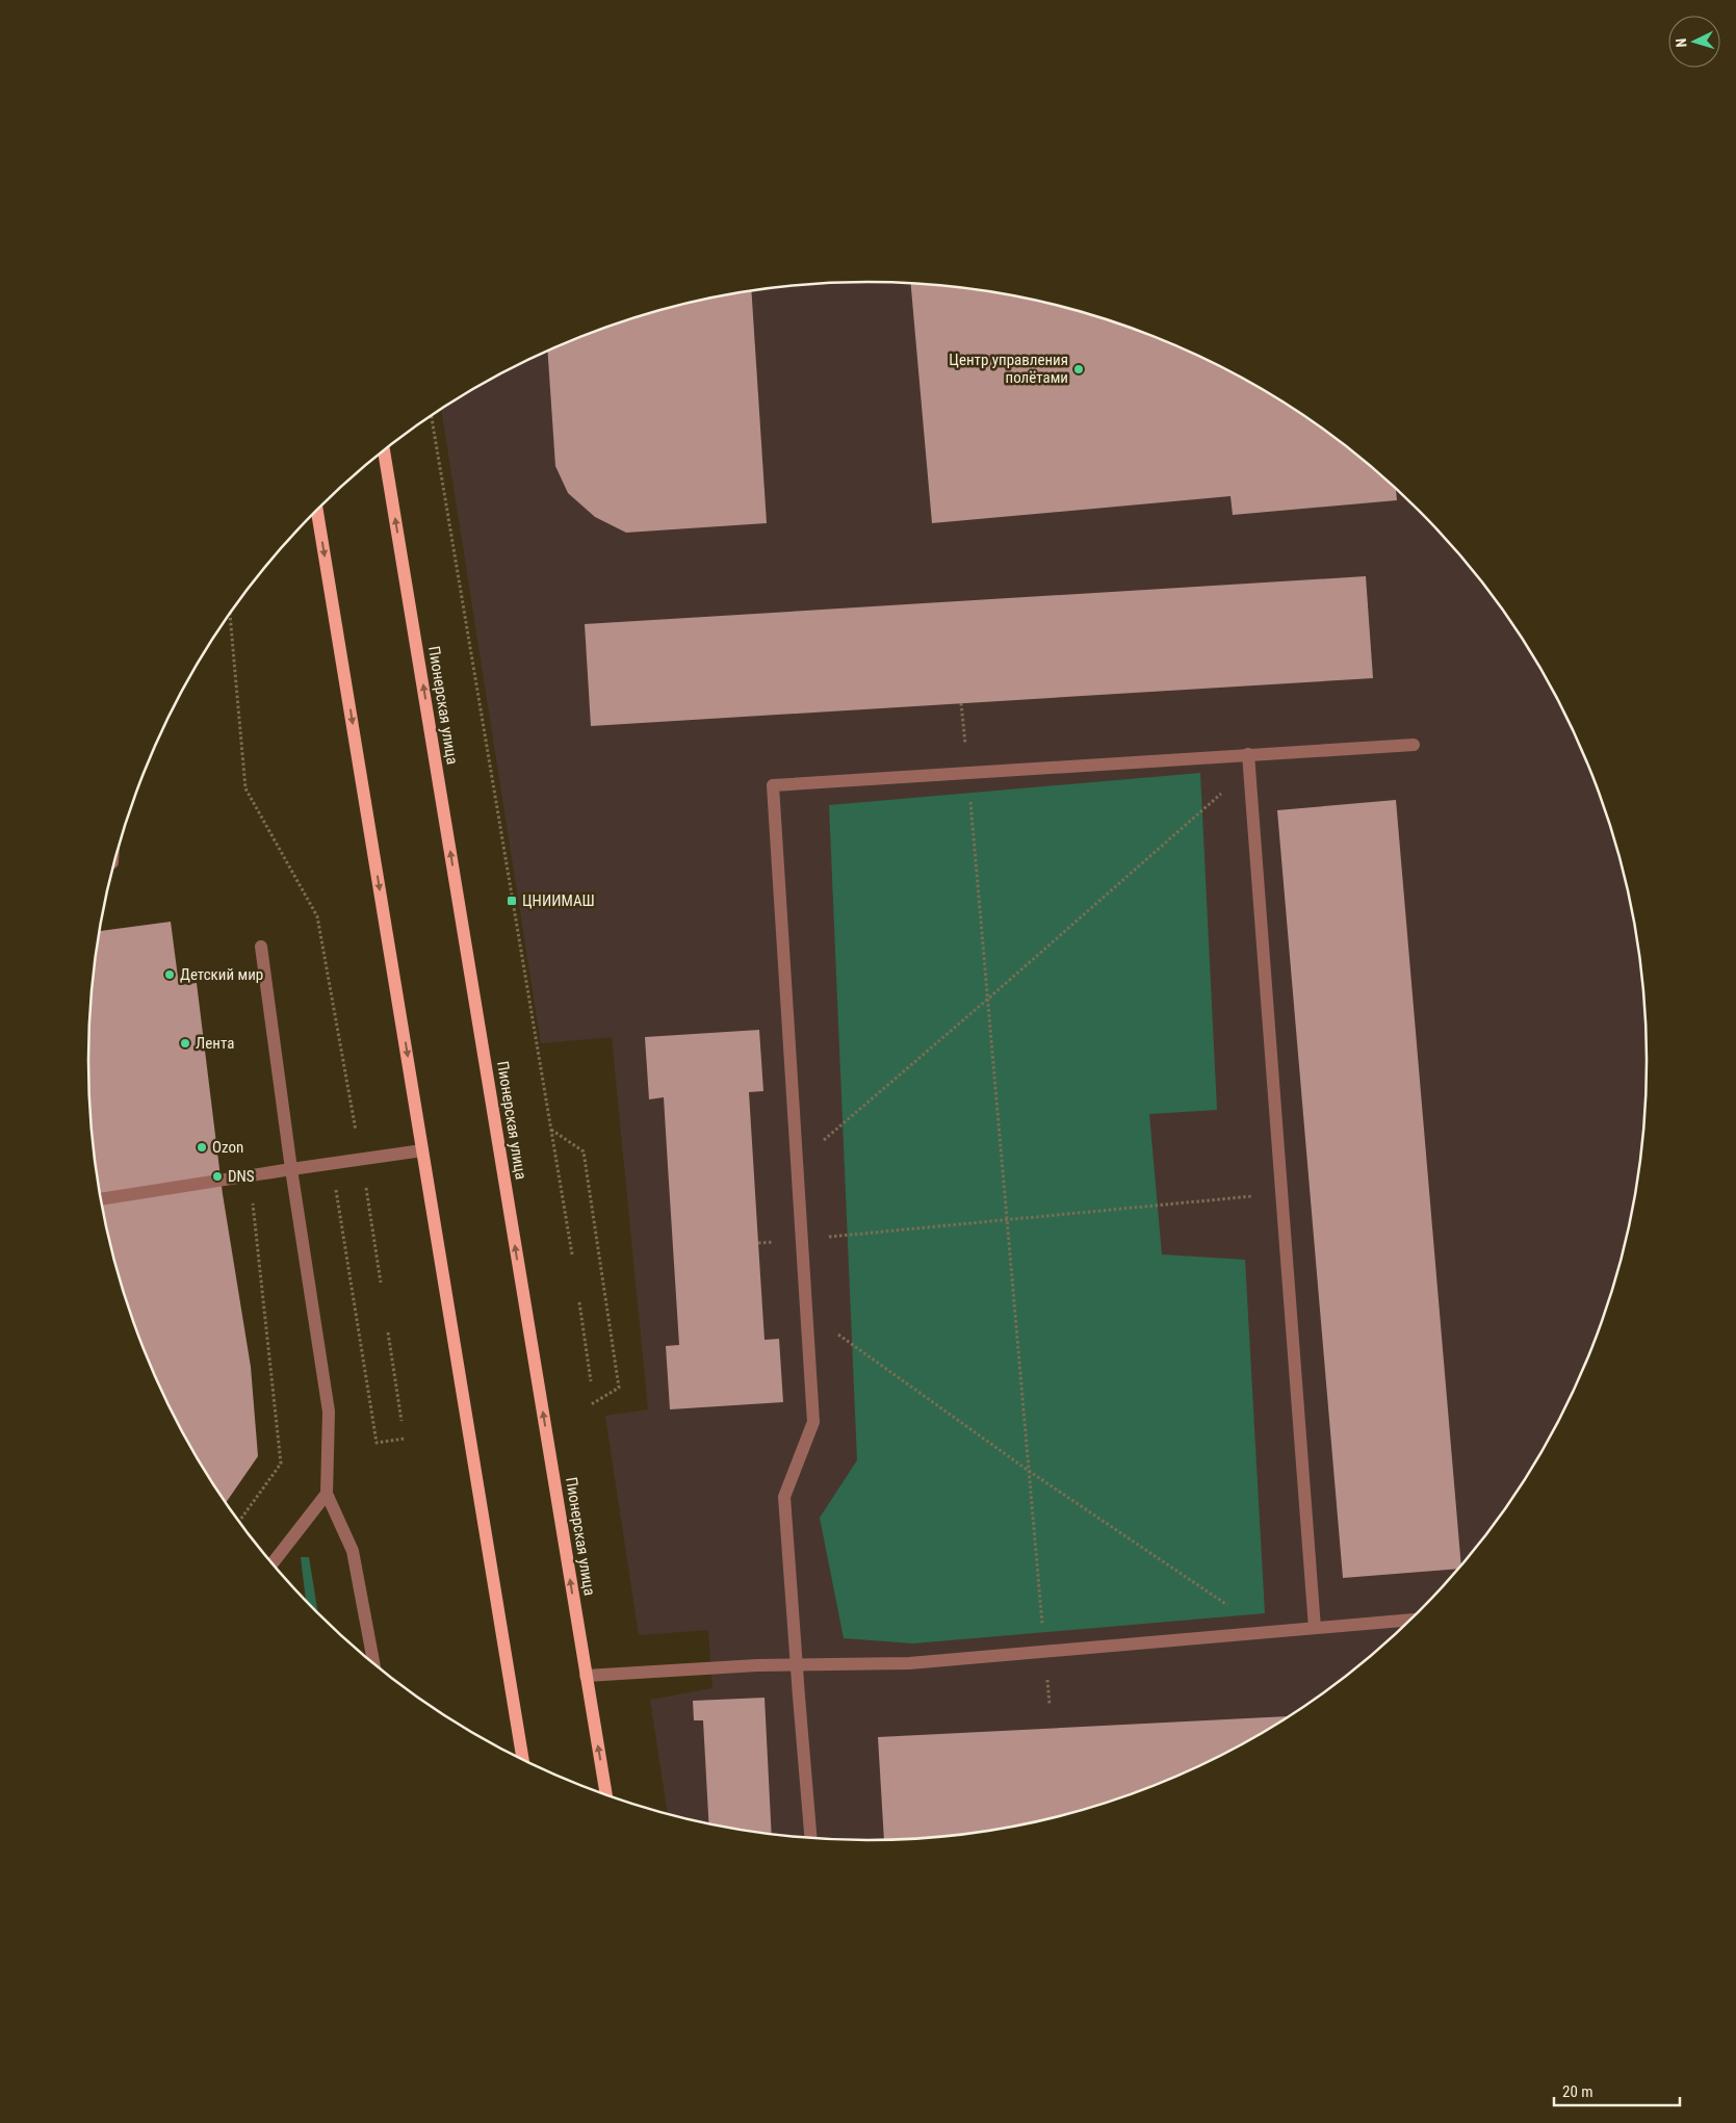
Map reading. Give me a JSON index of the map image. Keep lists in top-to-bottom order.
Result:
{
  "streets": {
    "main road": ["Пионерская улица"]
  },
  "places": {
    "other": [
      "Центр управления полётами",
      "Детский мир",
      "Лента",
      "Ozon",
      "DNS"
    ],
    "transit": ["ЦНИИМАШ"]
  },
  "scale_bar": "20 m",
  "north": "left"
}
